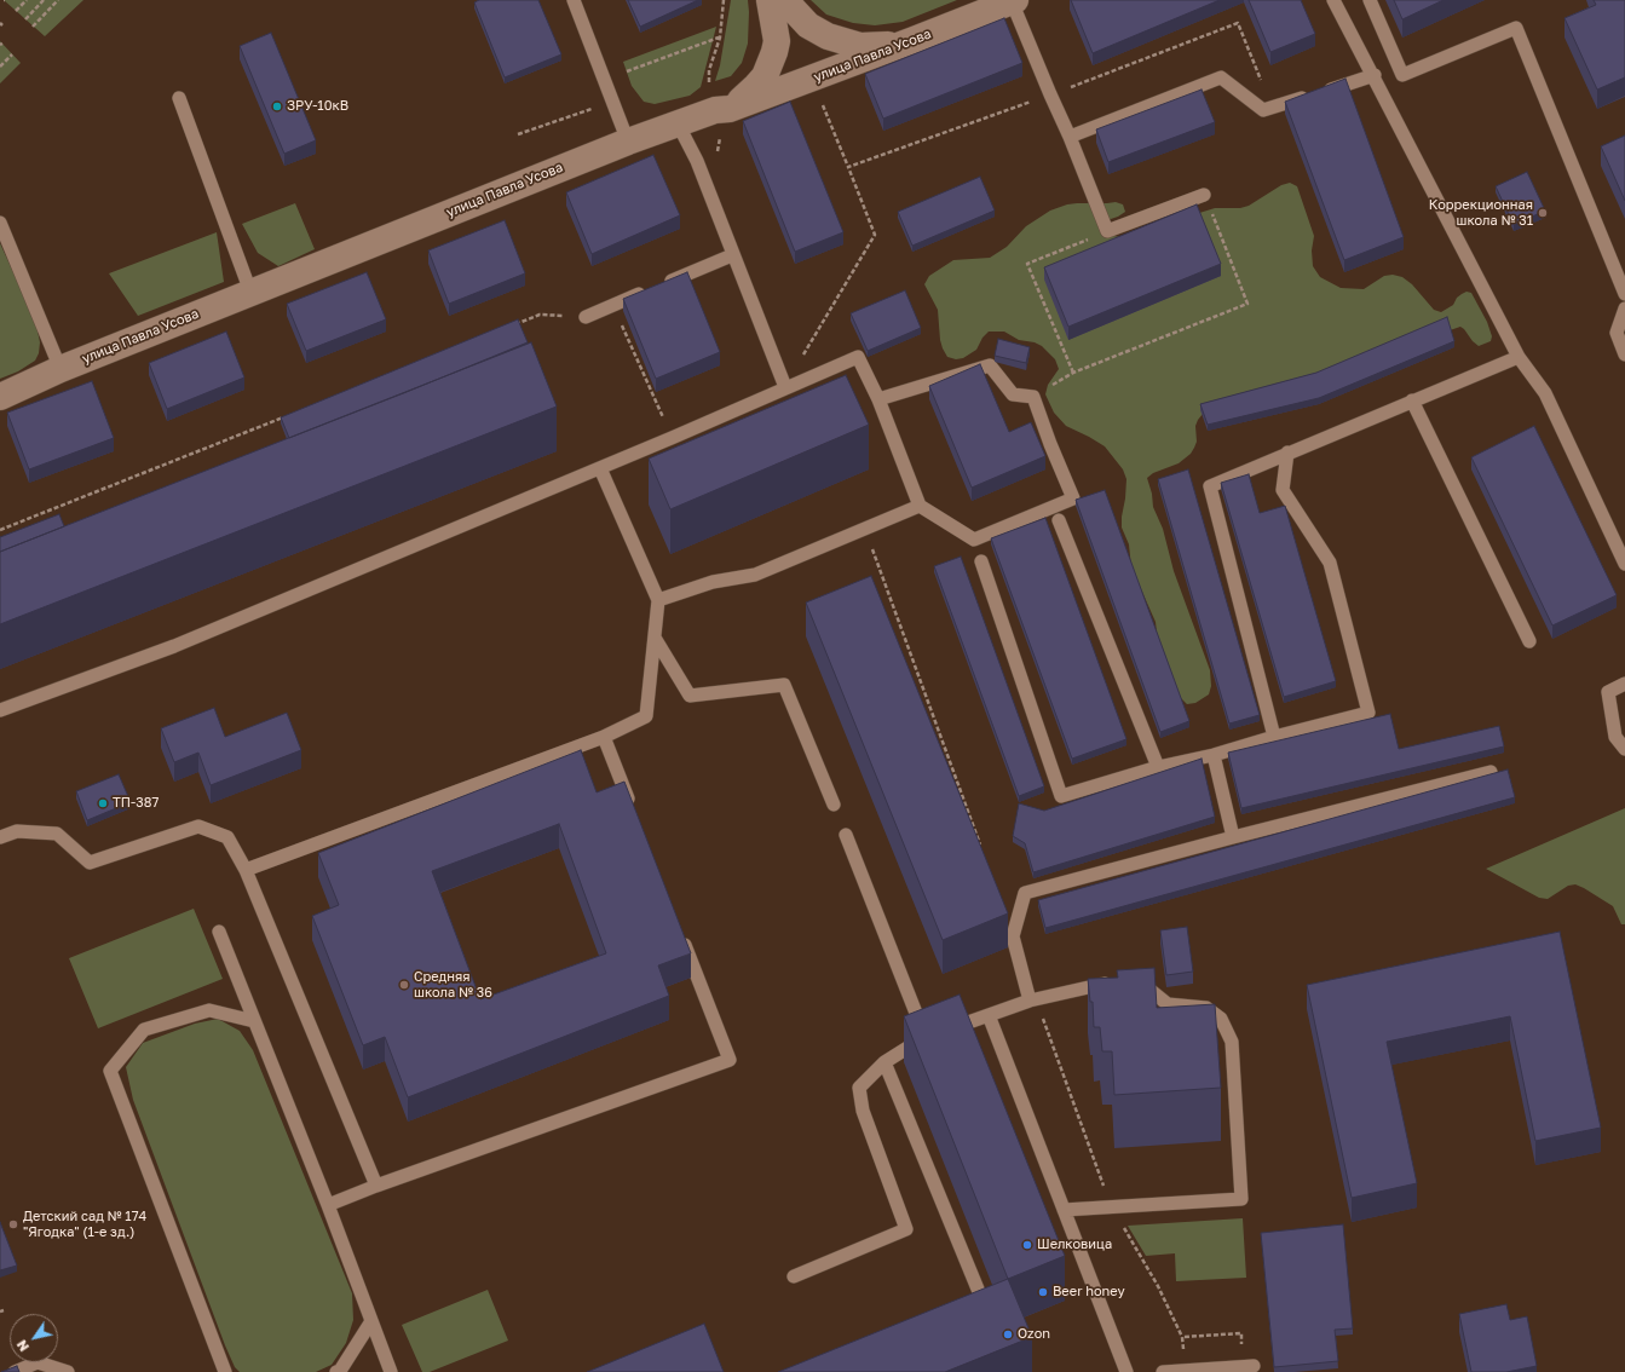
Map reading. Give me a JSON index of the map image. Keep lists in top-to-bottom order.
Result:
{
  "streets": {
    "street": ["улица Павла Усова"]
  },
  "places": [
    "ЗРУ-10кВ",
    "Коррекционная школа № 31",
    "ТП-387",
    "Средняя школа № 36",
    "Детский сад № 174 \"Ягодка\" (1-е зд.)",
    "Шелковица",
    "Beer honey",
    "Ozon"
  ],
  "north": "bottom left"
}
